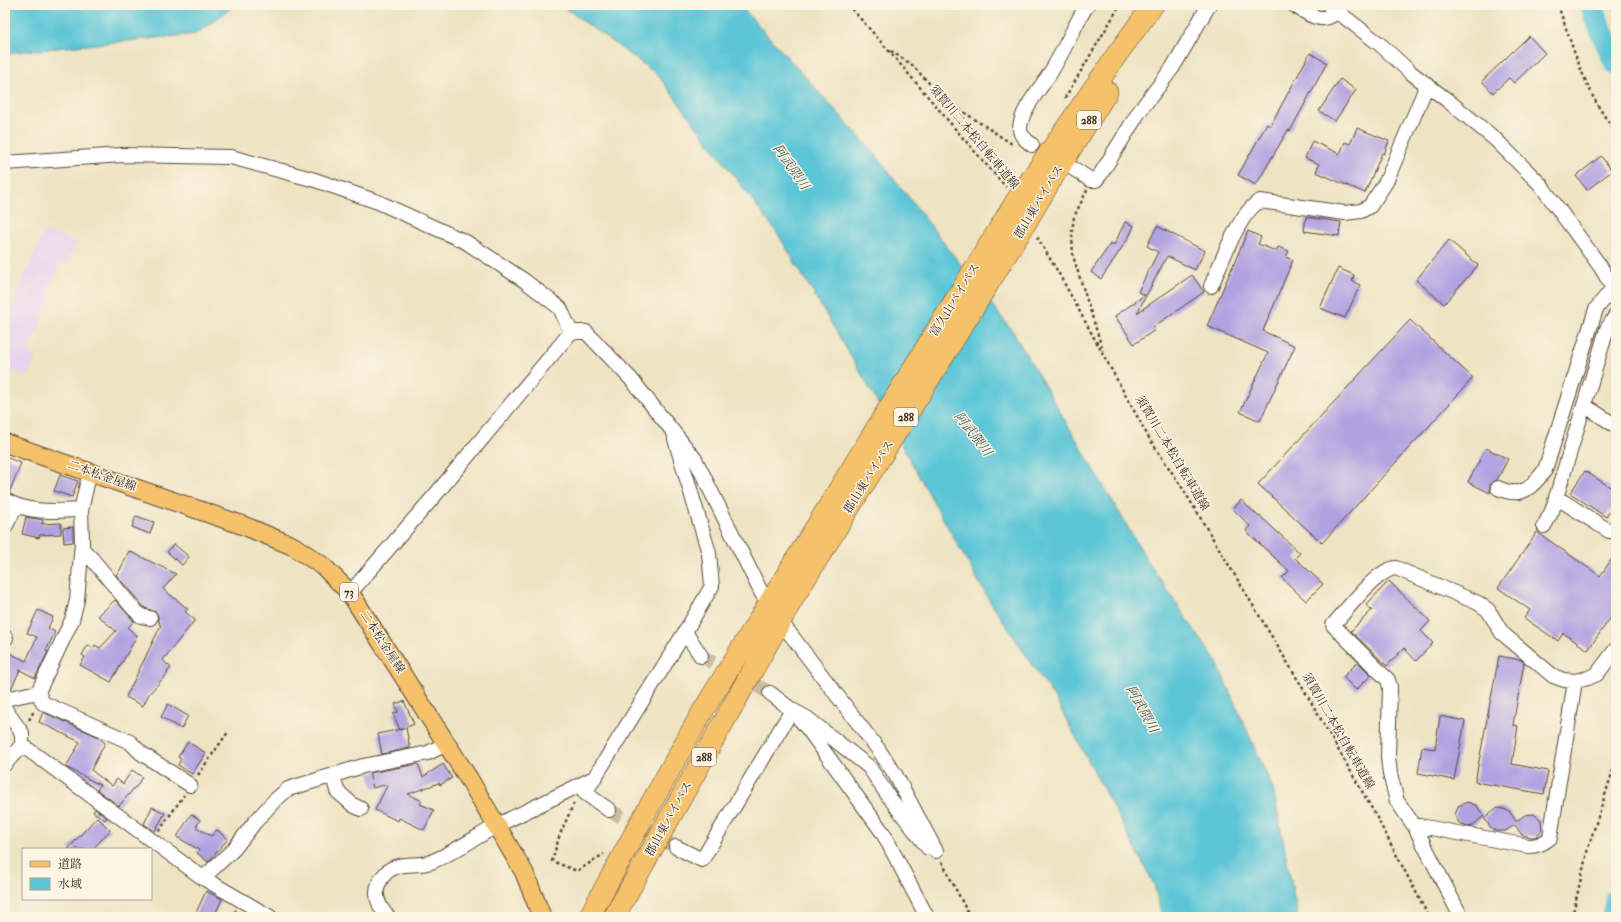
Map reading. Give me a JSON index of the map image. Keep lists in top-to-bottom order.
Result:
{
  "streets": {
    "highway": ["288", "郡山東バイパス", "富久山バイパス"],
    "main road": ["二本松金屋線", "73"],
    "path": ["須賀川二本松自転車道線"]
  },
  "crossings": [
    ["須賀川二本松自転車道線", "郡山東バイパス"],
    ["須賀川二本松自転車道線", "富久山バイパス"],
    ["郡山東バイパス", "富久山バイパス"]
  ],
  "water": ["阿武隈川"],
  "legend": ["道路", "水域"]
}
